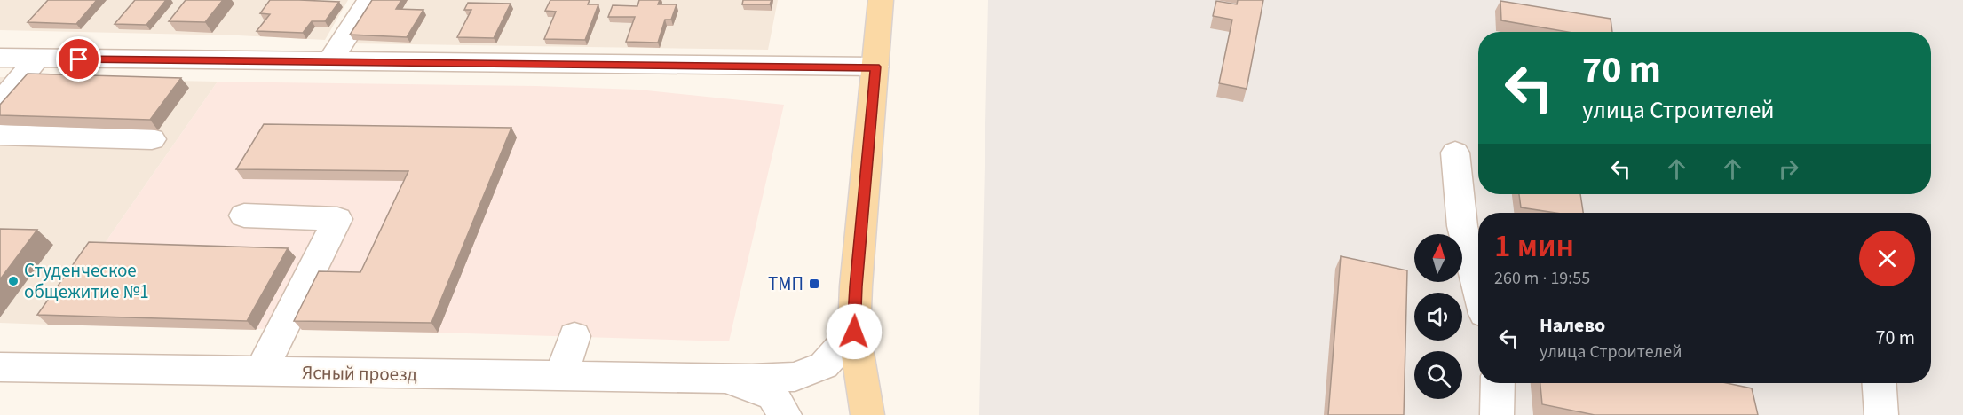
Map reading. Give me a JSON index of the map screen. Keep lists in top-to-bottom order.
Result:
{
  "streets": {
    "street": ["Ясный проезд"]
  },
  "places": {
    "other": ["Студенческое общежитие №1"],
    "transit": ["ТМП"]
  },
  "north": "top",
  "page": {
    "turn": ["70 m", "улица Строителей"],
    "heading": ["1 мин", "260 m · 19:55"],
    "list": [
      {
        "name": "Налево",
        "note": "улица Строителей",
        "value": "70 m"
      }
    ]
  }
}
